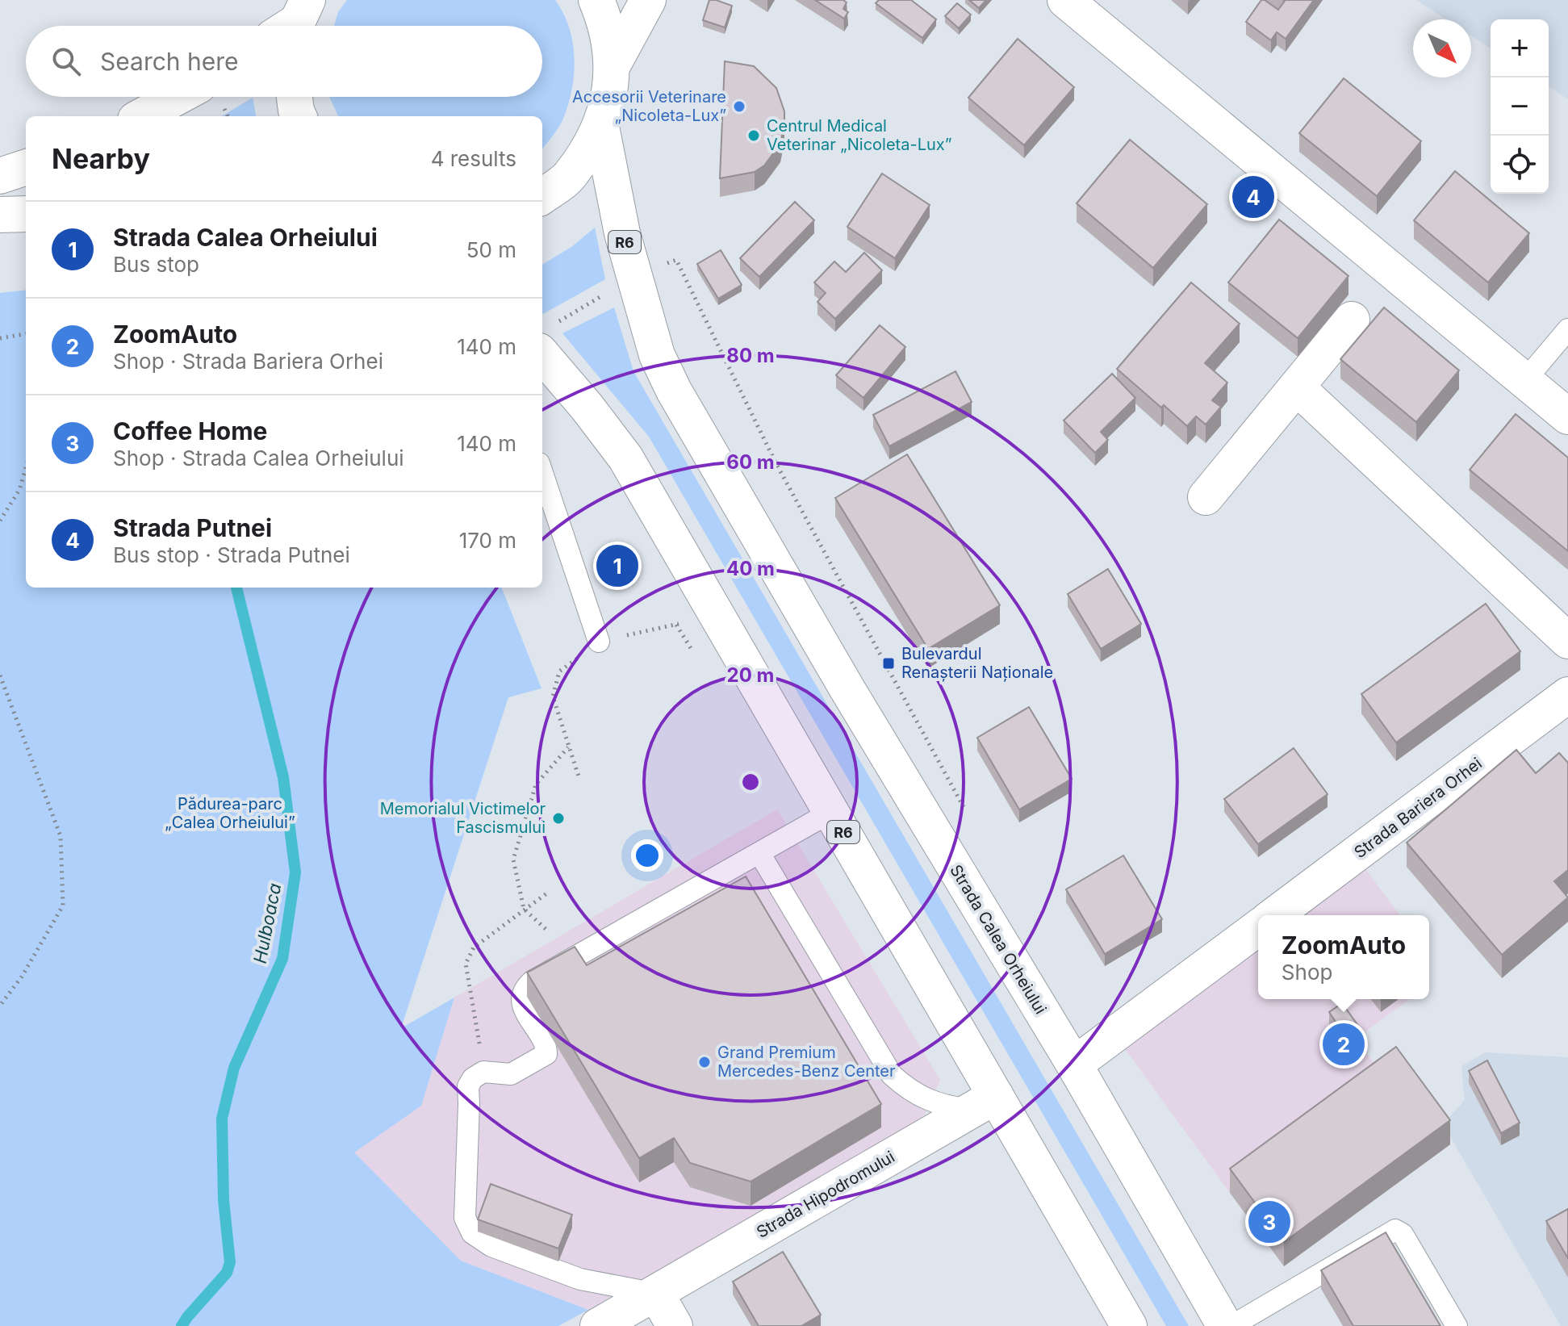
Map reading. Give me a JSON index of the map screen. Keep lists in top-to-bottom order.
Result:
{
  "streets": {
    "main road": [
      "R6",
      "Strada Bariera Orhei",
      "Strada Calea Orheiului",
      "Strada Hipodromului"
    ]
  },
  "crossings": [
    ["R6", "Strada Calea Orheiului"],
    ["R6", "Strada Hipodromului"]
  ],
  "water": ["Hulboaca"],
  "parks": ["Pădurea-parc „Calea Orheiului”"],
  "places": {
    "other": [
      "Accesorii Veterinare „Nicoleta-Lux”",
      "Centrul Medical Veterinar „Nicoleta-Lux”",
      "Memorialul Victimelor Fascismului",
      "Grand Premium Mercedes-Benz Center"
    ],
    "transit": ["Bulevardul Renașterii Naționale"]
  },
  "north": "bottom right",
  "page": {
    "map_buttons": ["+", "−"],
    "search": "Search here",
    "heading": ["Nearby", "4 results"],
    "pins": [
      "4",
      "1",
      "2",
      "3"
    ],
    "list": [
      {
        "mark": "1",
        "name": "Strada Calea Orheiului",
        "note": "Bus stop",
        "value": "50 m"
      },
      {
        "mark": "2",
        "name": "ZoomAuto",
        "note": "Shop · Strada Bariera Orhei",
        "value": "140 m"
      },
      {
        "mark": "3",
        "name": "Coffee Home",
        "note": "Shop · Strada Calea Orheiului",
        "value": "140 m"
      },
      {
        "mark": "4",
        "name": "Strada Putnei",
        "note": "Bus stop · Strada Putnei",
        "value": "170 m"
      }
    ],
    "popup": ["ZoomAuto", "Shop"]
  },
  "rings": [
    "80 m",
    "60 m",
    "40 m",
    "20 m"
  ]
}
